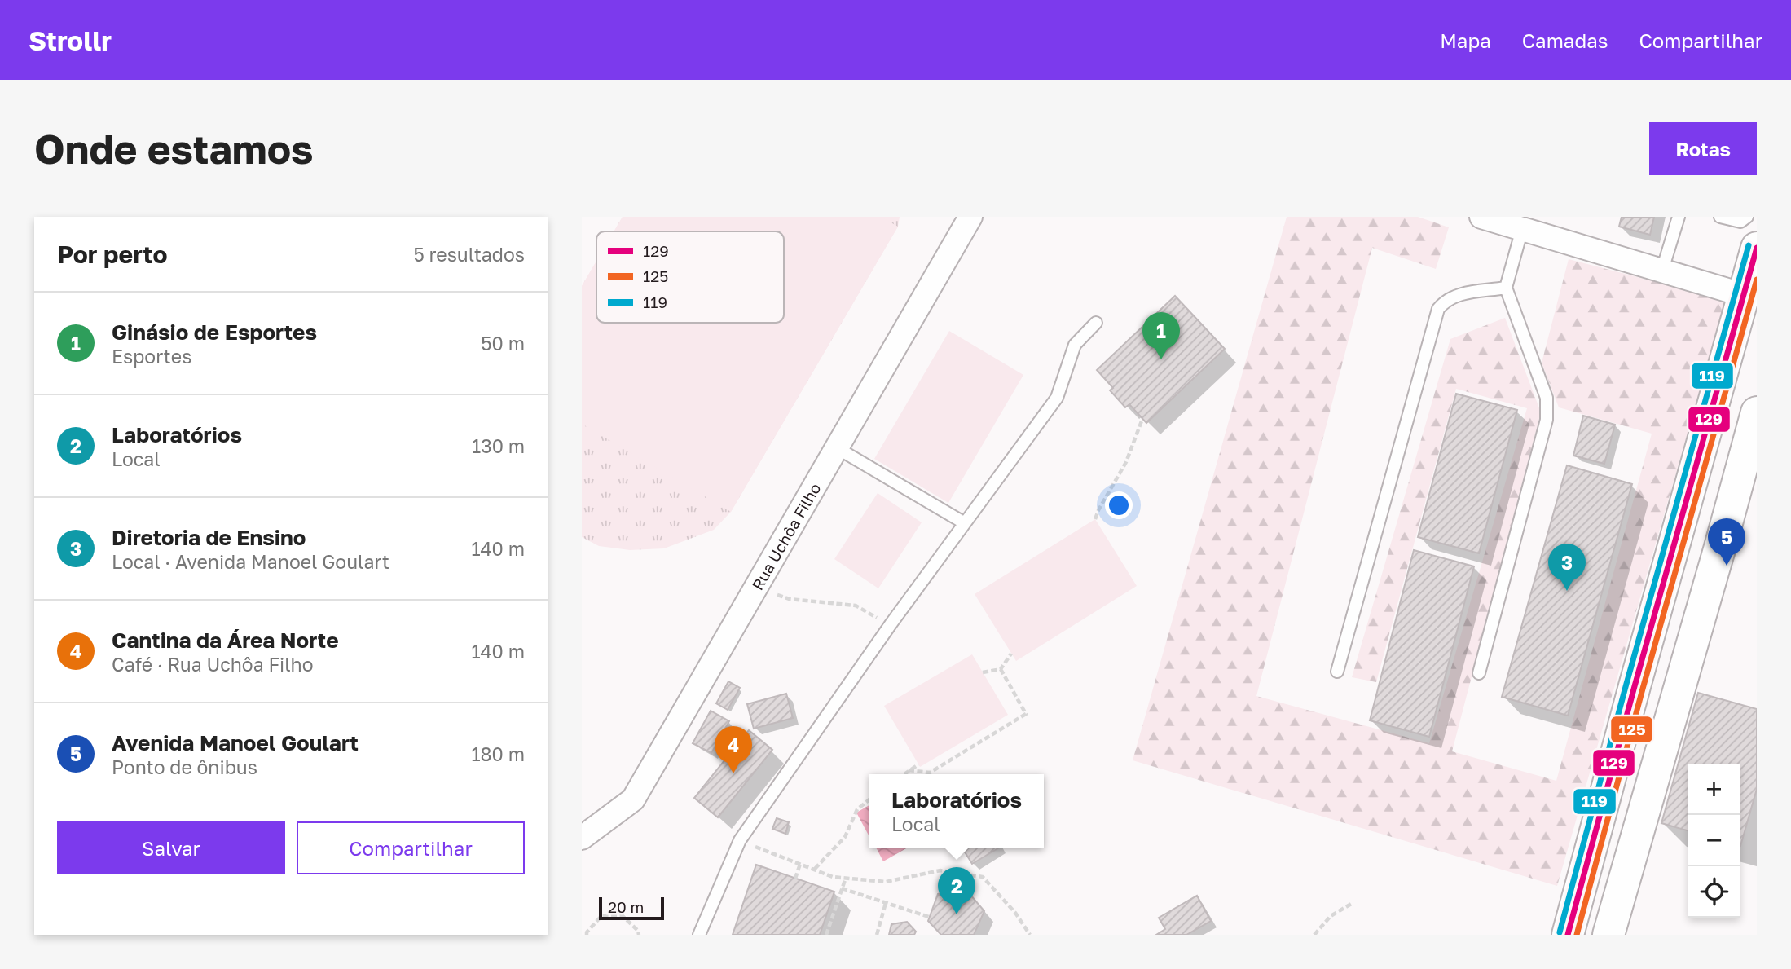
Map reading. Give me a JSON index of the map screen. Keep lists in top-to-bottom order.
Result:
{
  "streets": {
    "street": ["Rua Uchôa Filho"]
  },
  "lines": ["transit line 119", "transit line 129", "transit line 125"],
  "legend": ["129", "125", "119"],
  "scale_bar": "20 m",
  "page": {
    "header": "Strollr",
    "nav": ["Mapa", "Camadas", "Compartilhar"],
    "buttons": [
      "Rotas",
      ["Salvar", "Compartilhar"]
    ],
    "title": "Onde estamos",
    "heading": ["Por perto", "5 resultados"],
    "list": [
      {
        "mark": "1",
        "name": "Ginásio de Esportes",
        "note": "Esportes",
        "value": "50 m"
      },
      {
        "mark": "2",
        "name": "Laboratórios",
        "note": "Local",
        "value": "130 m"
      },
      {
        "mark": "3",
        "name": "Diretoria de Ensino",
        "note": "Local · Avenida Manoel Goulart",
        "value": "140 m"
      },
      {
        "mark": "4",
        "name": "Cantina da Área Norte",
        "note": "Café · Rua Uchôa Filho",
        "value": "140 m"
      },
      {
        "mark": "5",
        "name": "Avenida Manoel Goulart",
        "note": "Ponto de ônibus",
        "value": "180 m"
      }
    ],
    "pins": [
      "1",
      "5",
      "3",
      "4",
      "2"
    ],
    "map_buttons": ["+", "−"],
    "popup": ["Laboratórios", "Local"],
    "scale": "20 m"
  }
}
